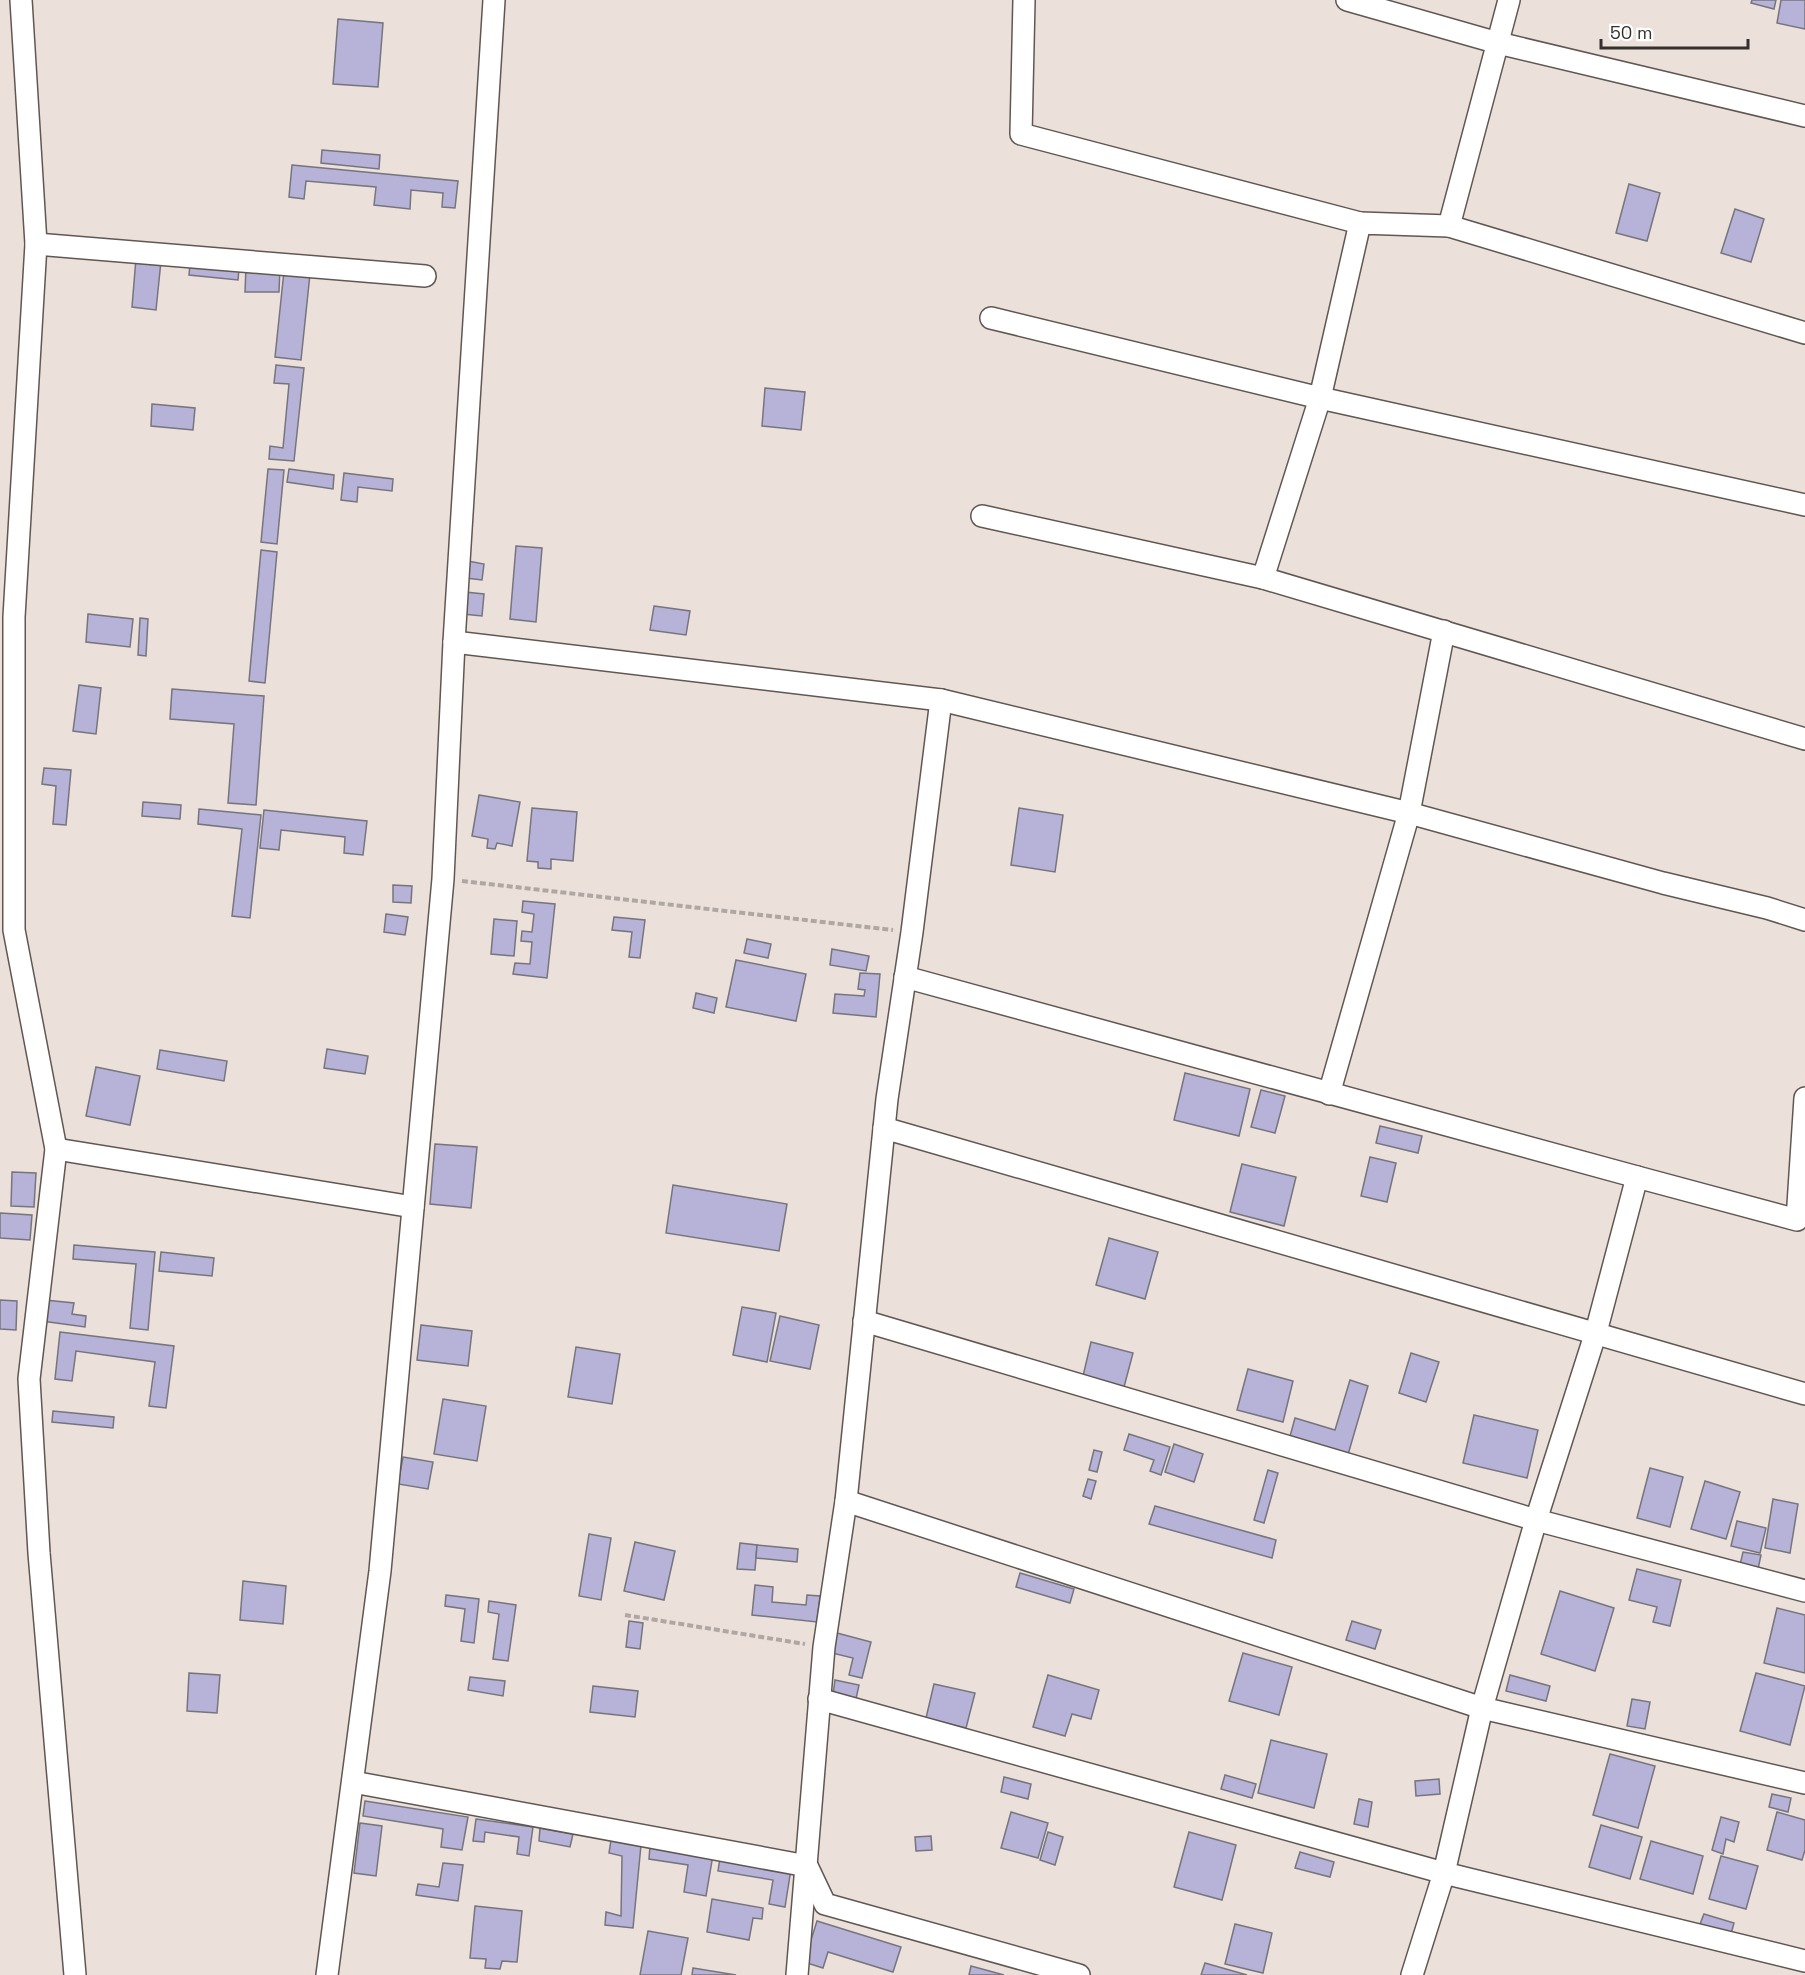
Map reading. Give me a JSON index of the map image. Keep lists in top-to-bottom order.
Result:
{
  "scale_bar": "50 m"
}
